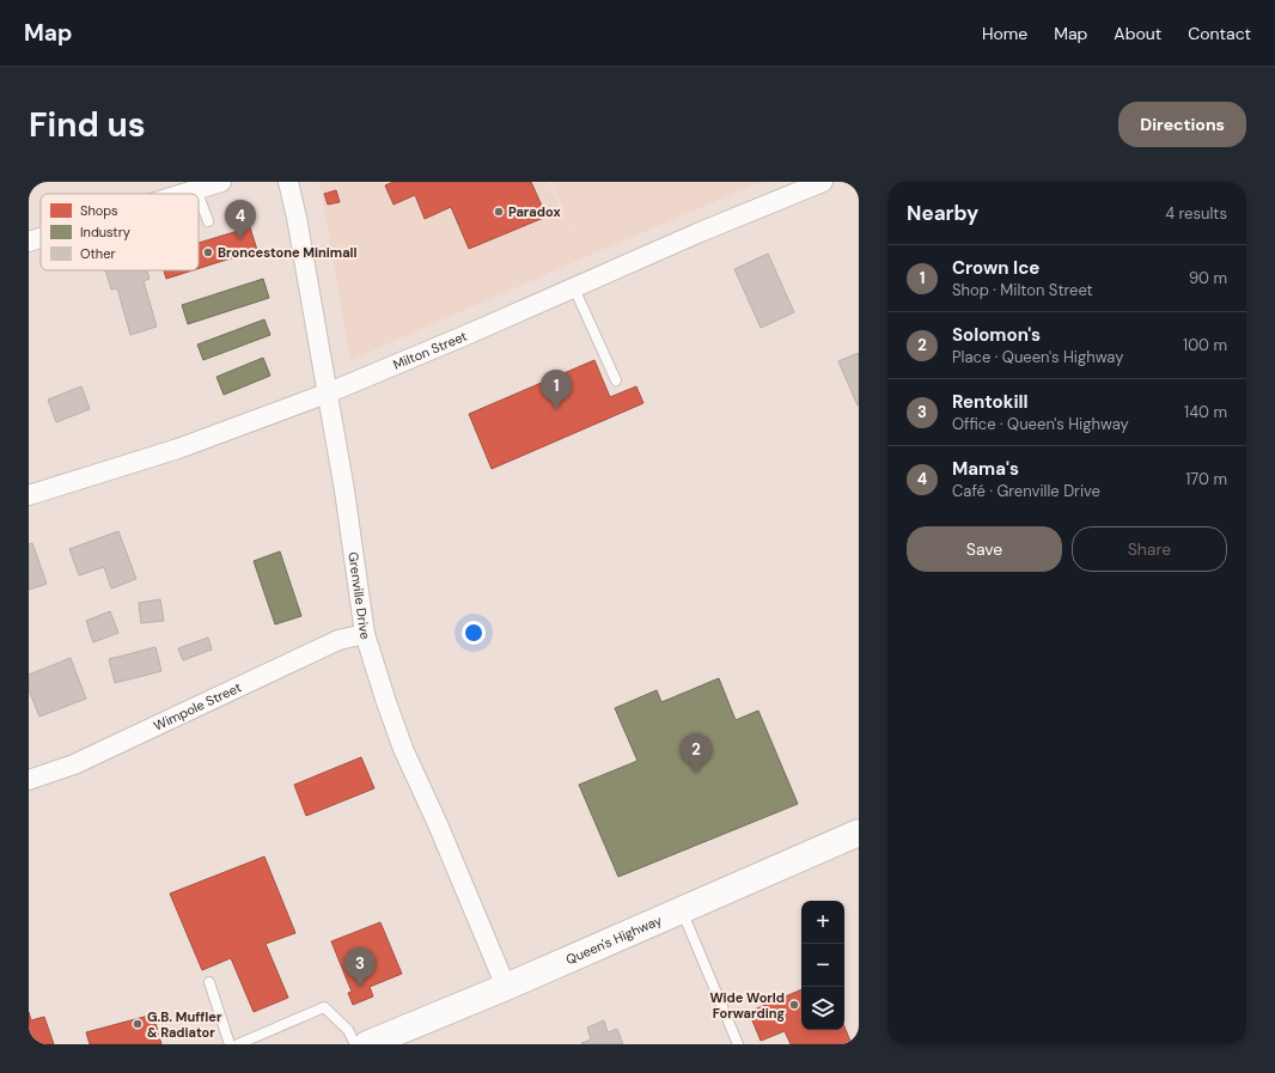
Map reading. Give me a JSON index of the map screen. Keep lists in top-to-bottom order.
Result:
{
  "streets": {
    "main road": ["Queen's Highway"],
    "street": ["Milton Street", "Grenville Drive", "Wimpole Street"]
  },
  "crossings": [
    ["Milton Street", "Grenville Drive"],
    ["Grenville Drive", "Wimpole Street"],
    ["Grenville Drive", "Queen's Highway"]
  ],
  "places": [
    "Paradox",
    "Broncestone Minimall",
    "Wide World Forwarding",
    "G.B. Muffler & Radiator"
  ],
  "legend": ["Shops", "Industry", "Other"],
  "page": {
    "header": "Map",
    "nav": [
      "Home",
      "Map",
      "About",
      "Contact"
    ],
    "buttons": [
      "Directions",
      ["Save", "Share"]
    ],
    "title": "Find us",
    "heading": ["Nearby", "4 results"],
    "pins": [
      "4",
      "1",
      "2",
      "3"
    ],
    "list": [
      {
        "mark": "1",
        "name": "Crown Ice",
        "note": "Shop · Milton Street",
        "value": "90 m"
      },
      {
        "mark": "2",
        "name": "Solomon's",
        "note": "Place · Queen's Highway",
        "value": "100 m"
      },
      {
        "mark": "3",
        "name": "Rentokill",
        "note": "Office · Queen's Highway",
        "value": "140 m"
      },
      {
        "mark": "4",
        "name": "Mama's",
        "note": "Café · Grenville Drive",
        "value": "170 m"
      }
    ],
    "map_buttons": ["+", "−"]
  }
}
